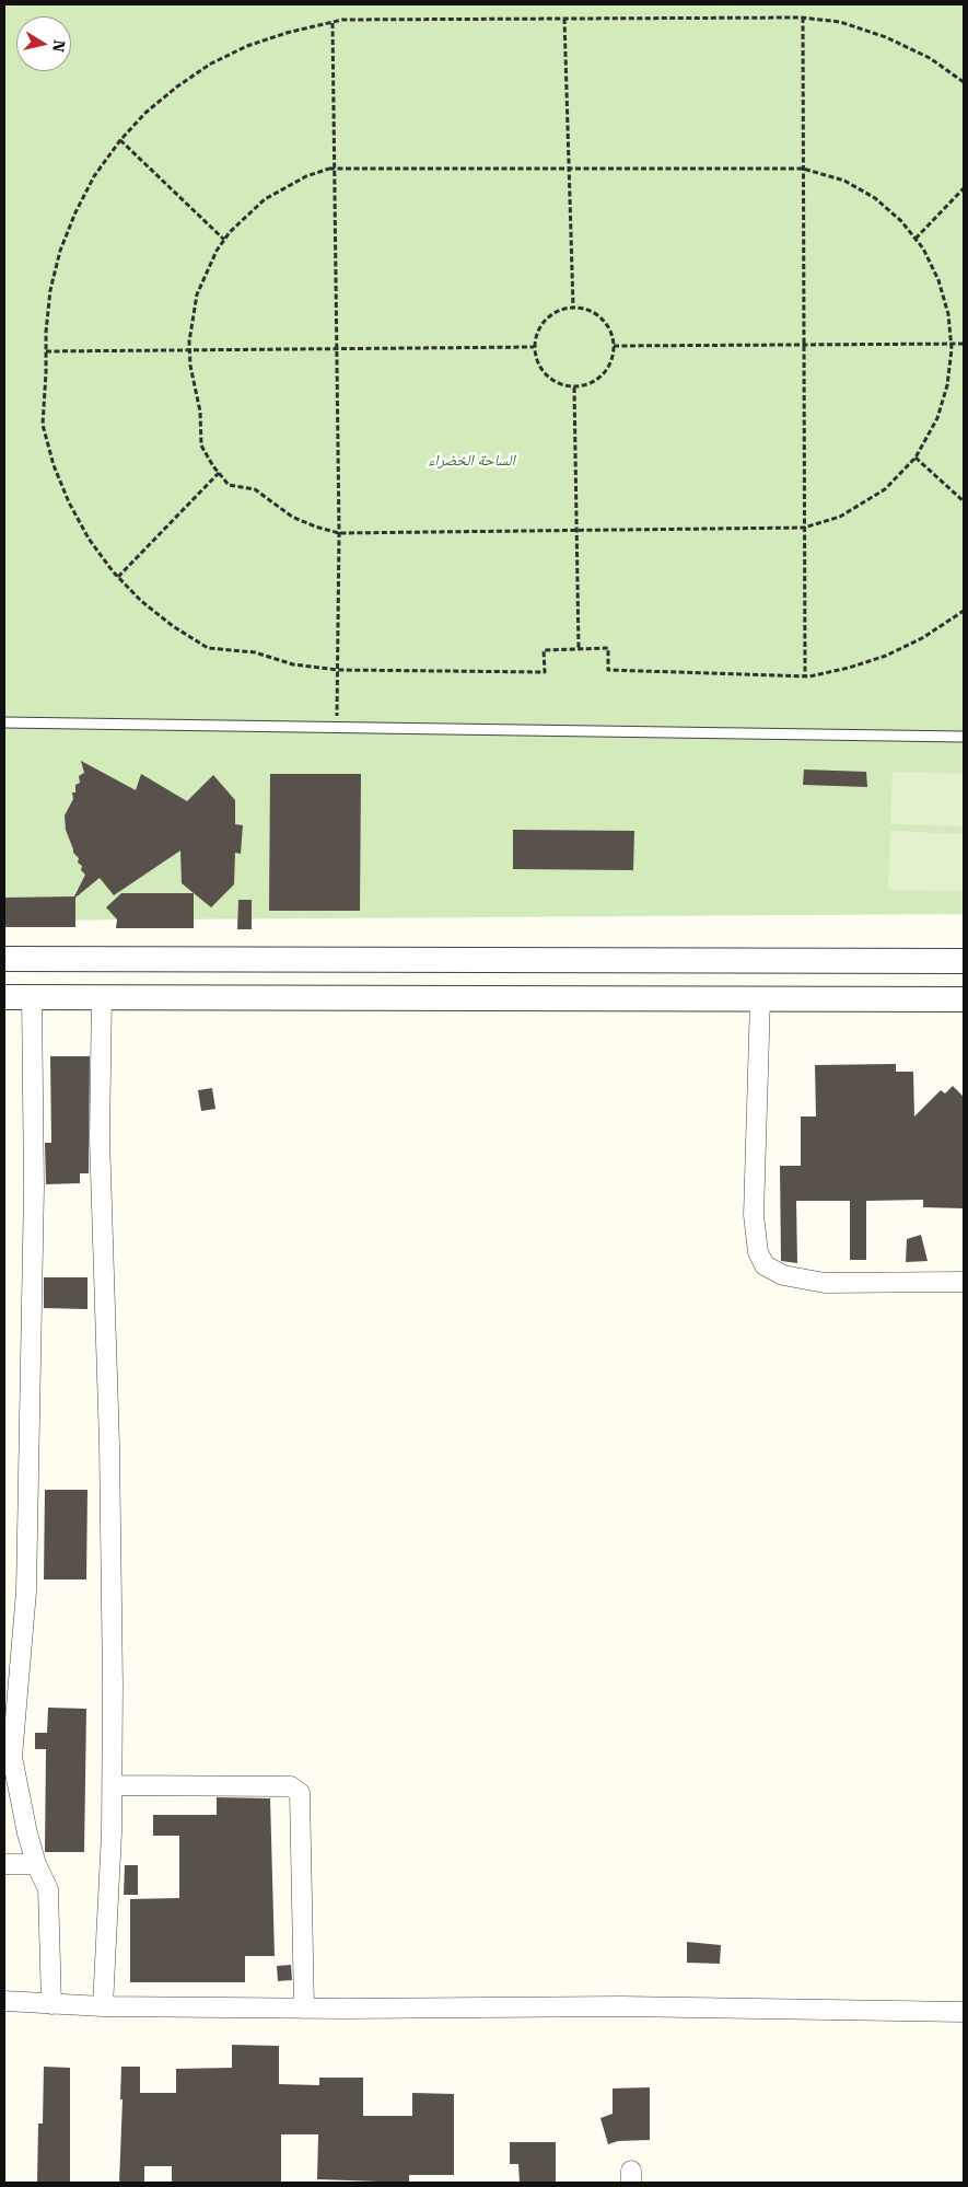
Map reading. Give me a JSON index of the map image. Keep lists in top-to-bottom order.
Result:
{
  "parks": ["الساحة الخضراء"],
  "north": "right"
}
